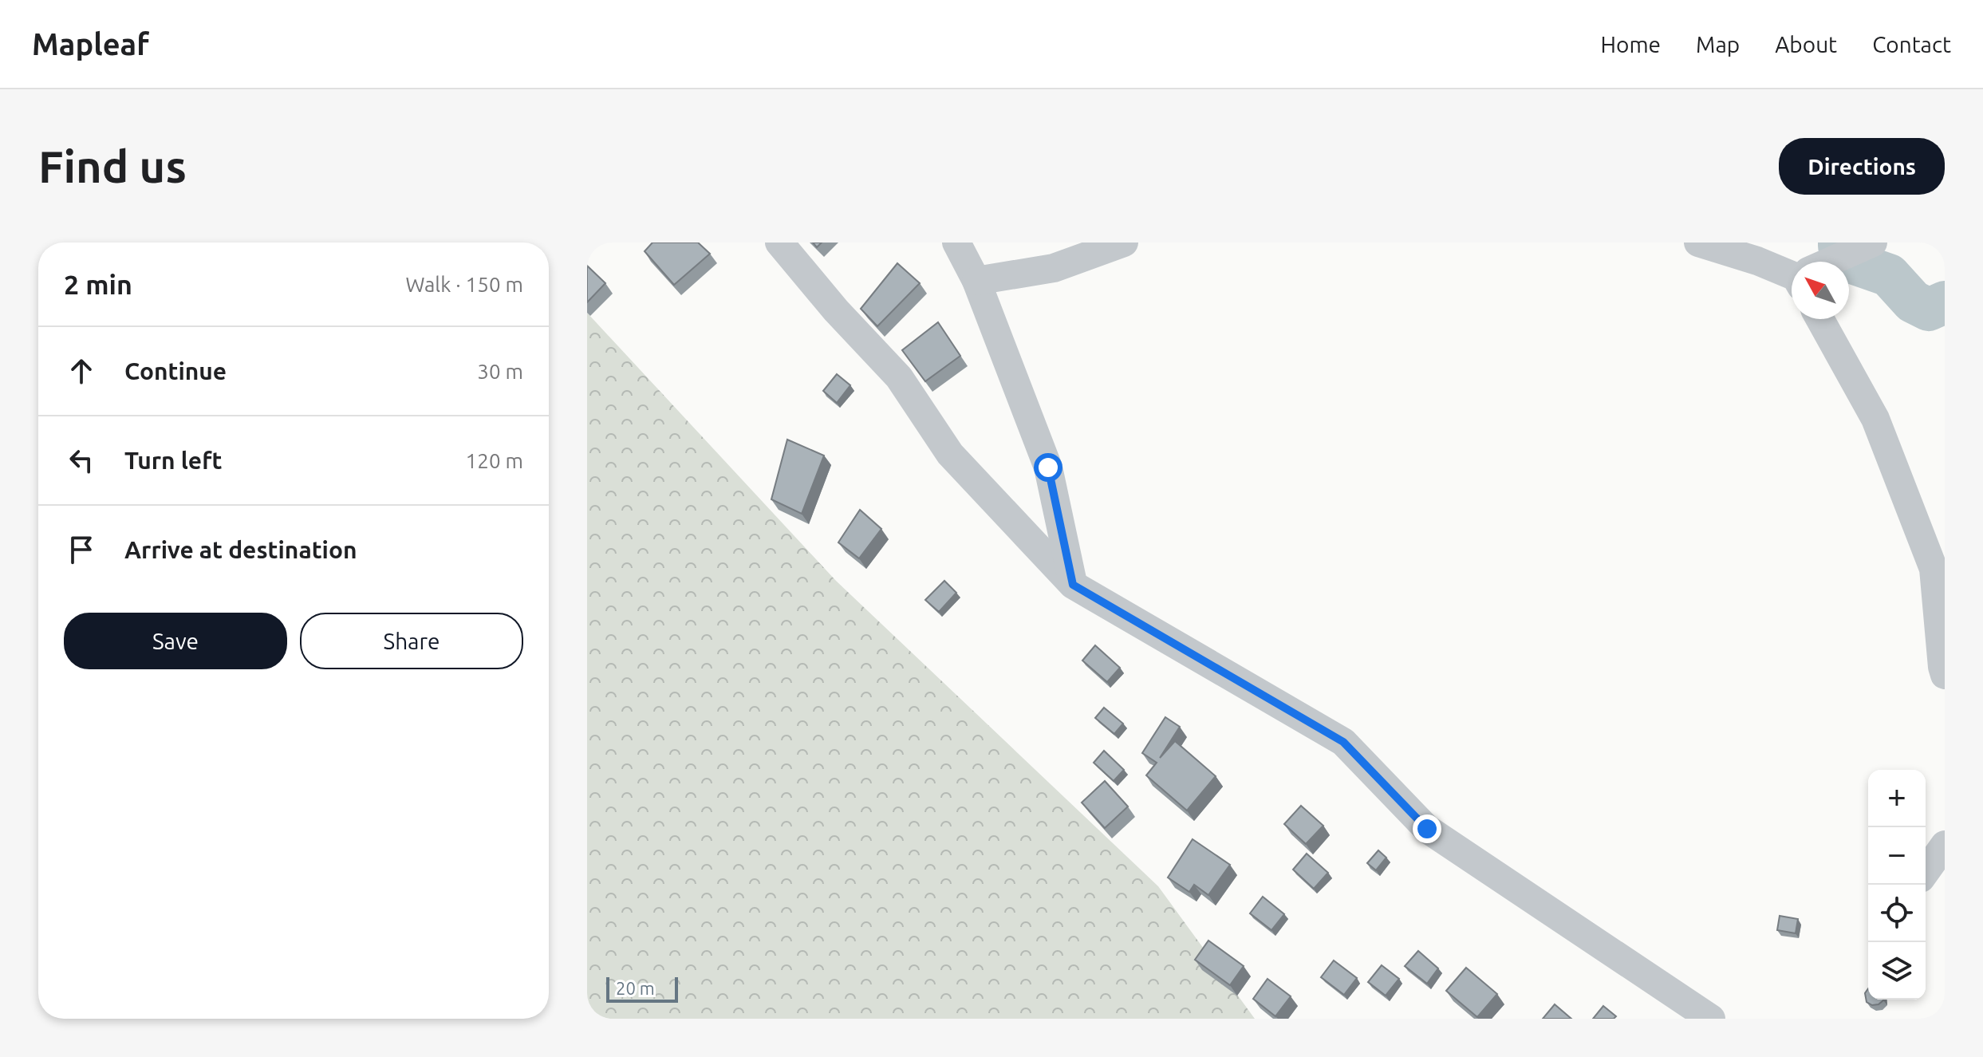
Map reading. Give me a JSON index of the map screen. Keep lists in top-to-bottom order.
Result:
{
  "scale_bar": "20 m",
  "north": "top left",
  "page": {
    "header": "Mapleaf",
    "nav": [
      "Home",
      "Map",
      "About",
      "Contact"
    ],
    "buttons": [
      "Directions",
      ["Save", "Share"]
    ],
    "title": "Find us",
    "heading": ["2 min", "Walk · 150 m"],
    "list": [
      ["Continue", "30 m"],
      ["Turn left", "120 m"],
      "Arrive at destination"
    ],
    "map_buttons": ["+", "−"],
    "scale": "20 m"
  }
}
